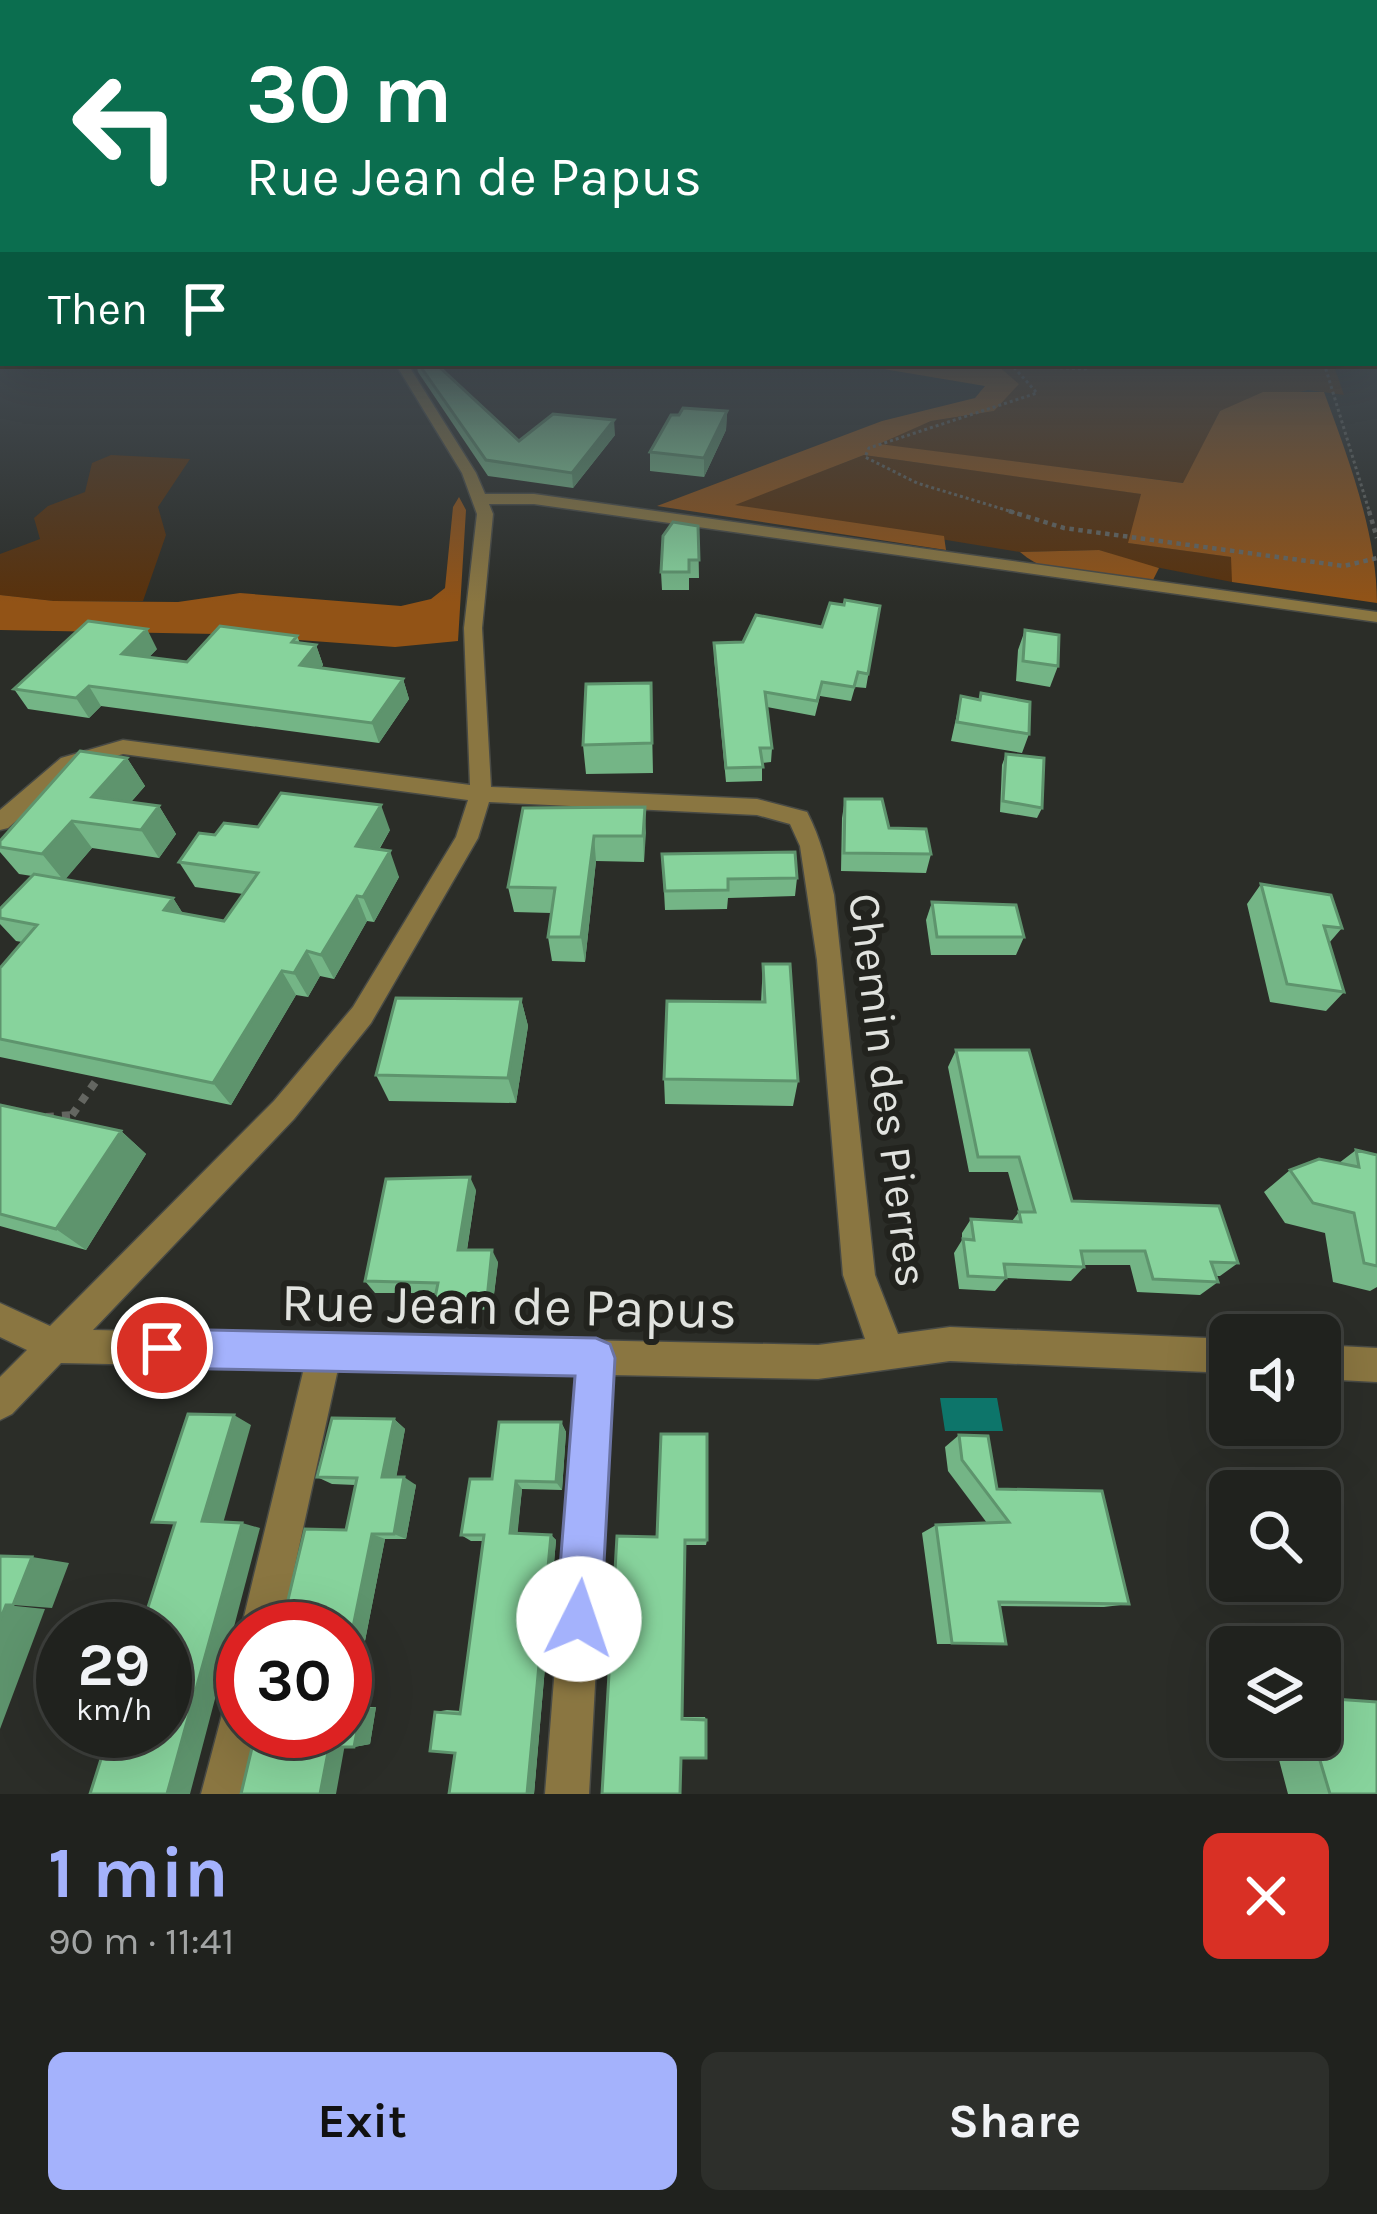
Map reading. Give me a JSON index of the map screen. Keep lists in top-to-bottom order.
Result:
{
  "streets": {
    "street": ["Chemin des Pierres", "Rue Jean de Papus"]
  },
  "crossings": [
    ["Chemin des Pierres", "Rue Jean de Papus"]
  ],
  "page": {
    "turn": ["30 m", "Rue Jean de Papus"],
    "then": "Then",
    "speed": "29 km/h",
    "limit": "30",
    "heading": ["1 min", "90 m · 11:41"],
    "buttons": ["Exit", "Share"]
  }
}
